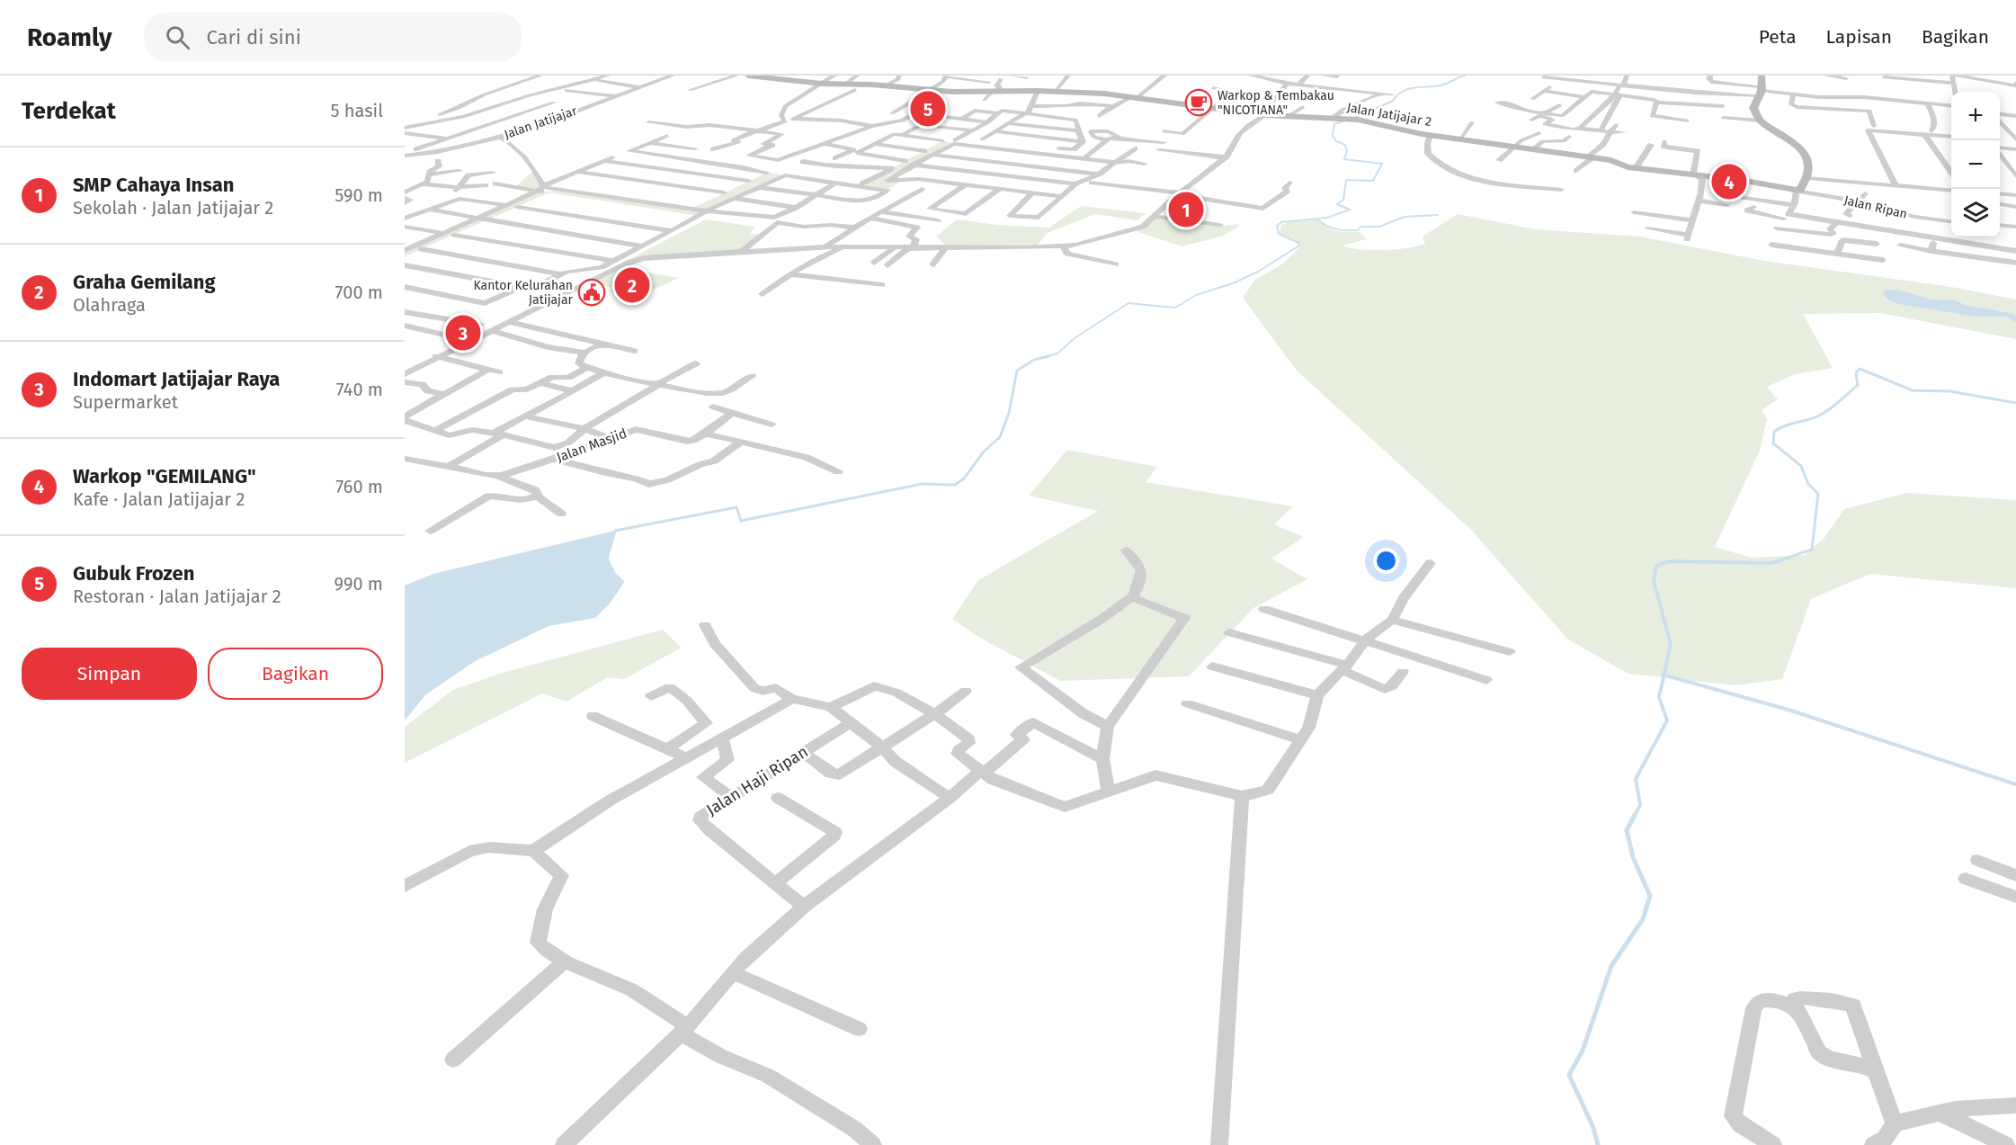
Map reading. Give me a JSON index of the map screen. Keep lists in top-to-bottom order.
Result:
{
  "streets": {
    "street": [
      "Jalan Jatijajar 2",
      "Jalan Jatijajar",
      "Jalan Ripan",
      "Jalan Masjid",
      "Jalan Haji Ripan"
    ]
  },
  "crossings": [
    ["Jalan Jatijajar 2", "Jalan Ripan"]
  ],
  "places": {
    "cafe": ["Warkop & Tembakau \"NICOTIANA\""],
    "public building": ["Kantor Kelurahan Jatijajar"]
  },
  "page": {
    "header": "Roamly",
    "search": "Cari di sini",
    "nav": ["Peta", "Lapisan", "Bagikan"],
    "heading": ["Terdekat", "5 hasil"],
    "pins": [
      "5",
      "4",
      "1",
      "2",
      "3"
    ],
    "map_buttons": ["+", "−"],
    "list": [
      {
        "mark": "1",
        "name": "SMP Cahaya Insan",
        "note": "Sekolah · Jalan Jatijajar 2",
        "value": "590 m"
      },
      {
        "mark": "2",
        "name": "Graha Gemilang",
        "note": "Olahraga",
        "value": "700 m"
      },
      {
        "mark": "3",
        "name": "Indomart Jatijajar Raya",
        "note": "Supermarket",
        "value": "740 m"
      },
      {
        "mark": "4",
        "name": "Warkop \"GEMILANG\"",
        "note": "Kafe · Jalan Jatijajar 2",
        "value": "760 m"
      },
      {
        "mark": "5",
        "name": "Gubuk Frozen",
        "note": "Restoran · Jalan Jatijajar 2",
        "value": "990 m"
      }
    ],
    "buttons": ["Simpan", "Bagikan"]
  }
}
